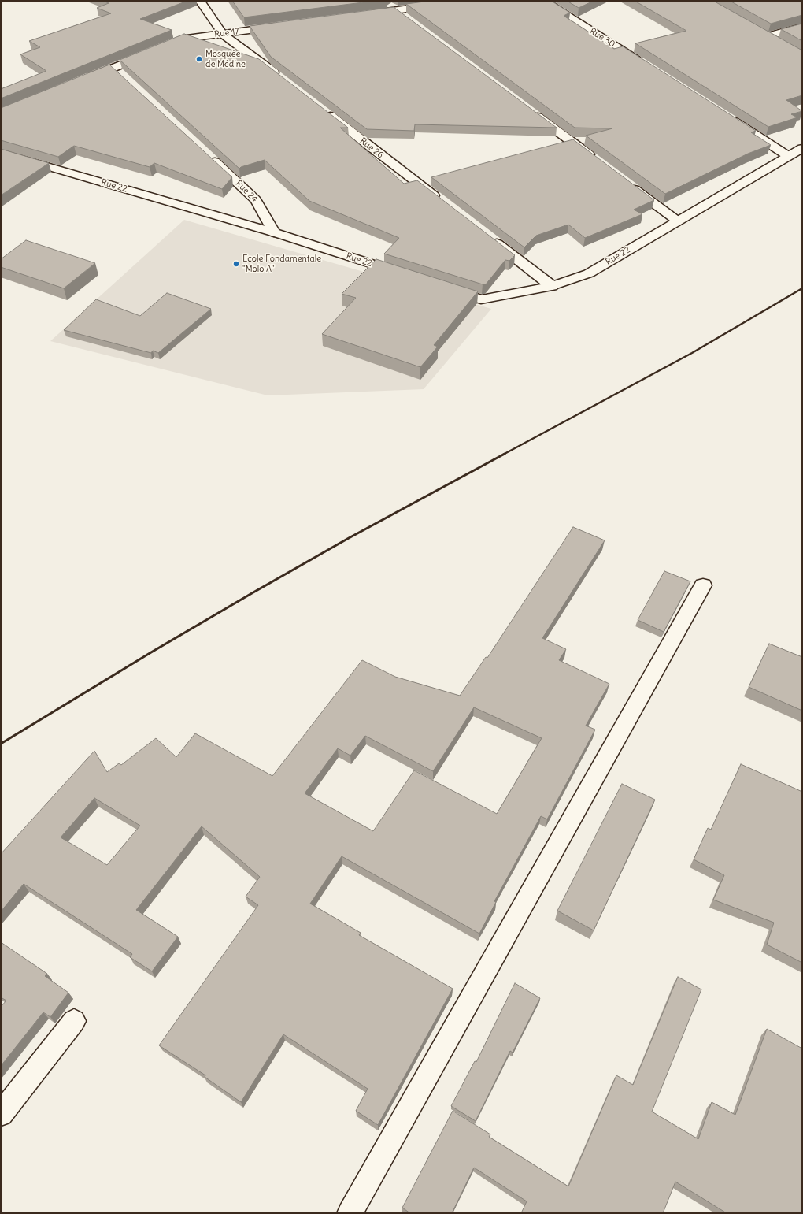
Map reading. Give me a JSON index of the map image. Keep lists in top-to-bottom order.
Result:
{
  "streets": {
    "street": [
      "Rue 17",
      "Rue 30",
      "Rue 26",
      "Rue 22",
      "Rue 24"
    ]
  },
  "crossings": [
    ["Rue 22", "Rue 24"]
  ],
  "places": ["Mosquée de Médine", "Ecole Fondamentale \"Molo A\""]
}
